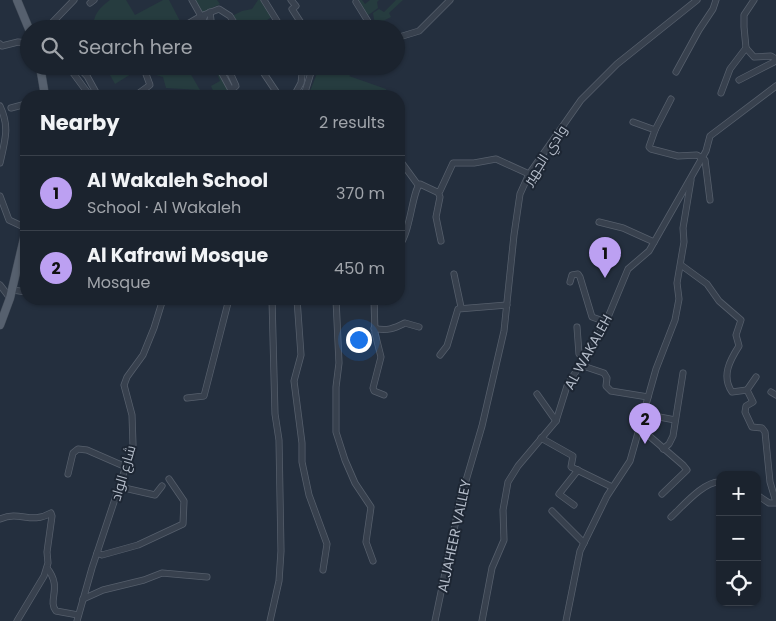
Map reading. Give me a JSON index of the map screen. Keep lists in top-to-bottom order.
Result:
{
  "streets": {
    "street": [
      "وادي الجهير",
      "AL WAKALEH",
      "شارع الواد",
      "ALJAHEER VALLEY"
    ]
  },
  "crossings": [
    ["وادي الجهير", "ALJAHEER VALLEY"]
  ],
  "page": {
    "search": "Search here",
    "heading": ["Nearby", "2 results"],
    "list": [
      {
        "mark": "1",
        "name": "Al Wakaleh School",
        "note": "School · Al Wakaleh",
        "value": "370 m"
      },
      {
        "mark": "2",
        "name": "Al Kafrawi Mosque",
        "note": "Mosque",
        "value": "450 m"
      }
    ],
    "pins": ["1", "2"],
    "map_buttons": ["+", "−"]
  }
}
